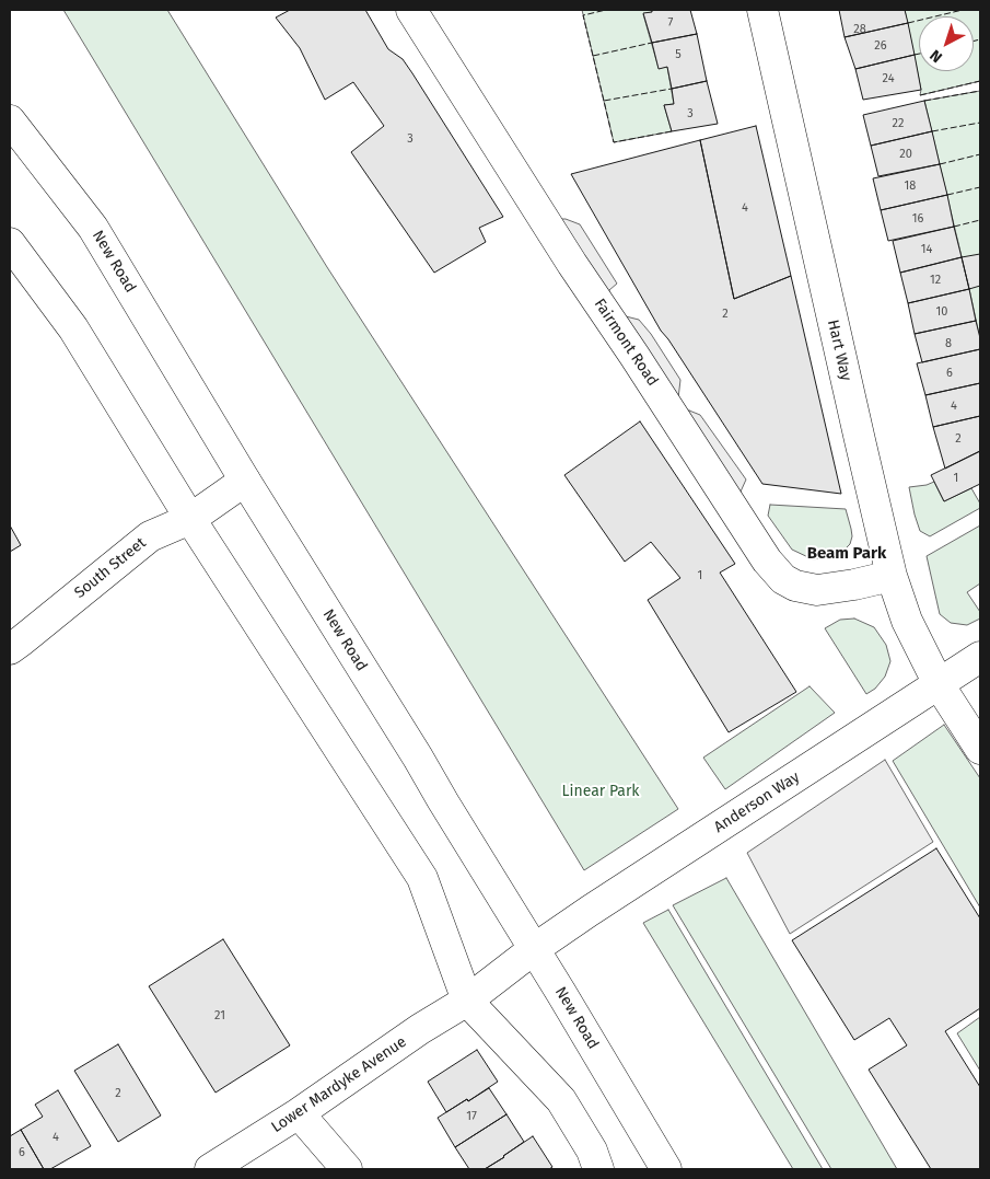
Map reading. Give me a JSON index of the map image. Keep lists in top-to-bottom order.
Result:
{
  "streets": {
    "street": [
      "New Road",
      "Fairmont Road",
      "Hart Way",
      "South Street",
      "Anderson Way",
      "Lower Mardyke Avenue"
    ]
  },
  "crossings": [
    ["New Road", "South Street"],
    ["New Road", "Anderson Way"],
    ["Fairmont Road", "Hart Way"],
    ["Hart Way", "Anderson Way"],
    ["Anderson Way", "Lower Mardyke Avenue"]
  ],
  "districts": ["Beam Park"],
  "parks": ["Linear Park"],
  "house_numbers": [
    "7",
    "28",
    "26",
    "5",
    "24",
    "3",
    "22",
    "3",
    "20",
    "18",
    "4",
    "16",
    "14",
    "12",
    "10",
    "2",
    "8",
    "6",
    "4",
    "2",
    "1",
    "1",
    "21",
    "2",
    "17",
    "4",
    "6"
  ],
  "north": "bottom left"
}
